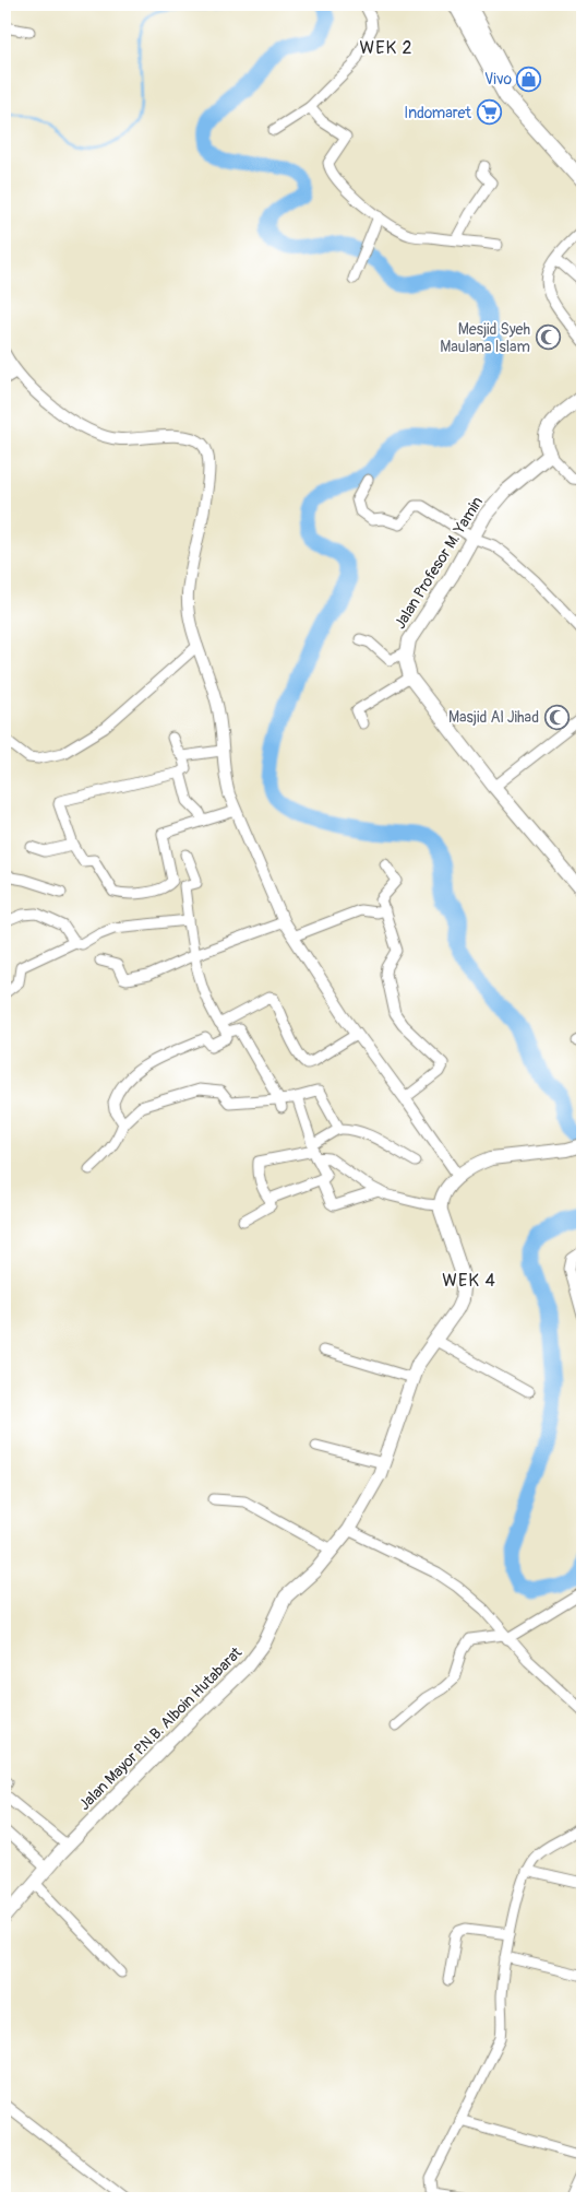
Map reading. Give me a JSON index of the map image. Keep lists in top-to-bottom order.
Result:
{
  "streets": {
    "main road": ["Jalan Profesor M. Yamin", "Jalan Mayor P.N.B. Alboin Hutabarat"]
  },
  "districts": ["WEK 2", "WEK 4"],
  "places": {
    "shop": ["Vivo"],
    "supermarket": ["Indomaret"],
    "mosque": ["Mesjid Syeh Maulana Islam", "Masjid Al Jihad"]
  }
}
